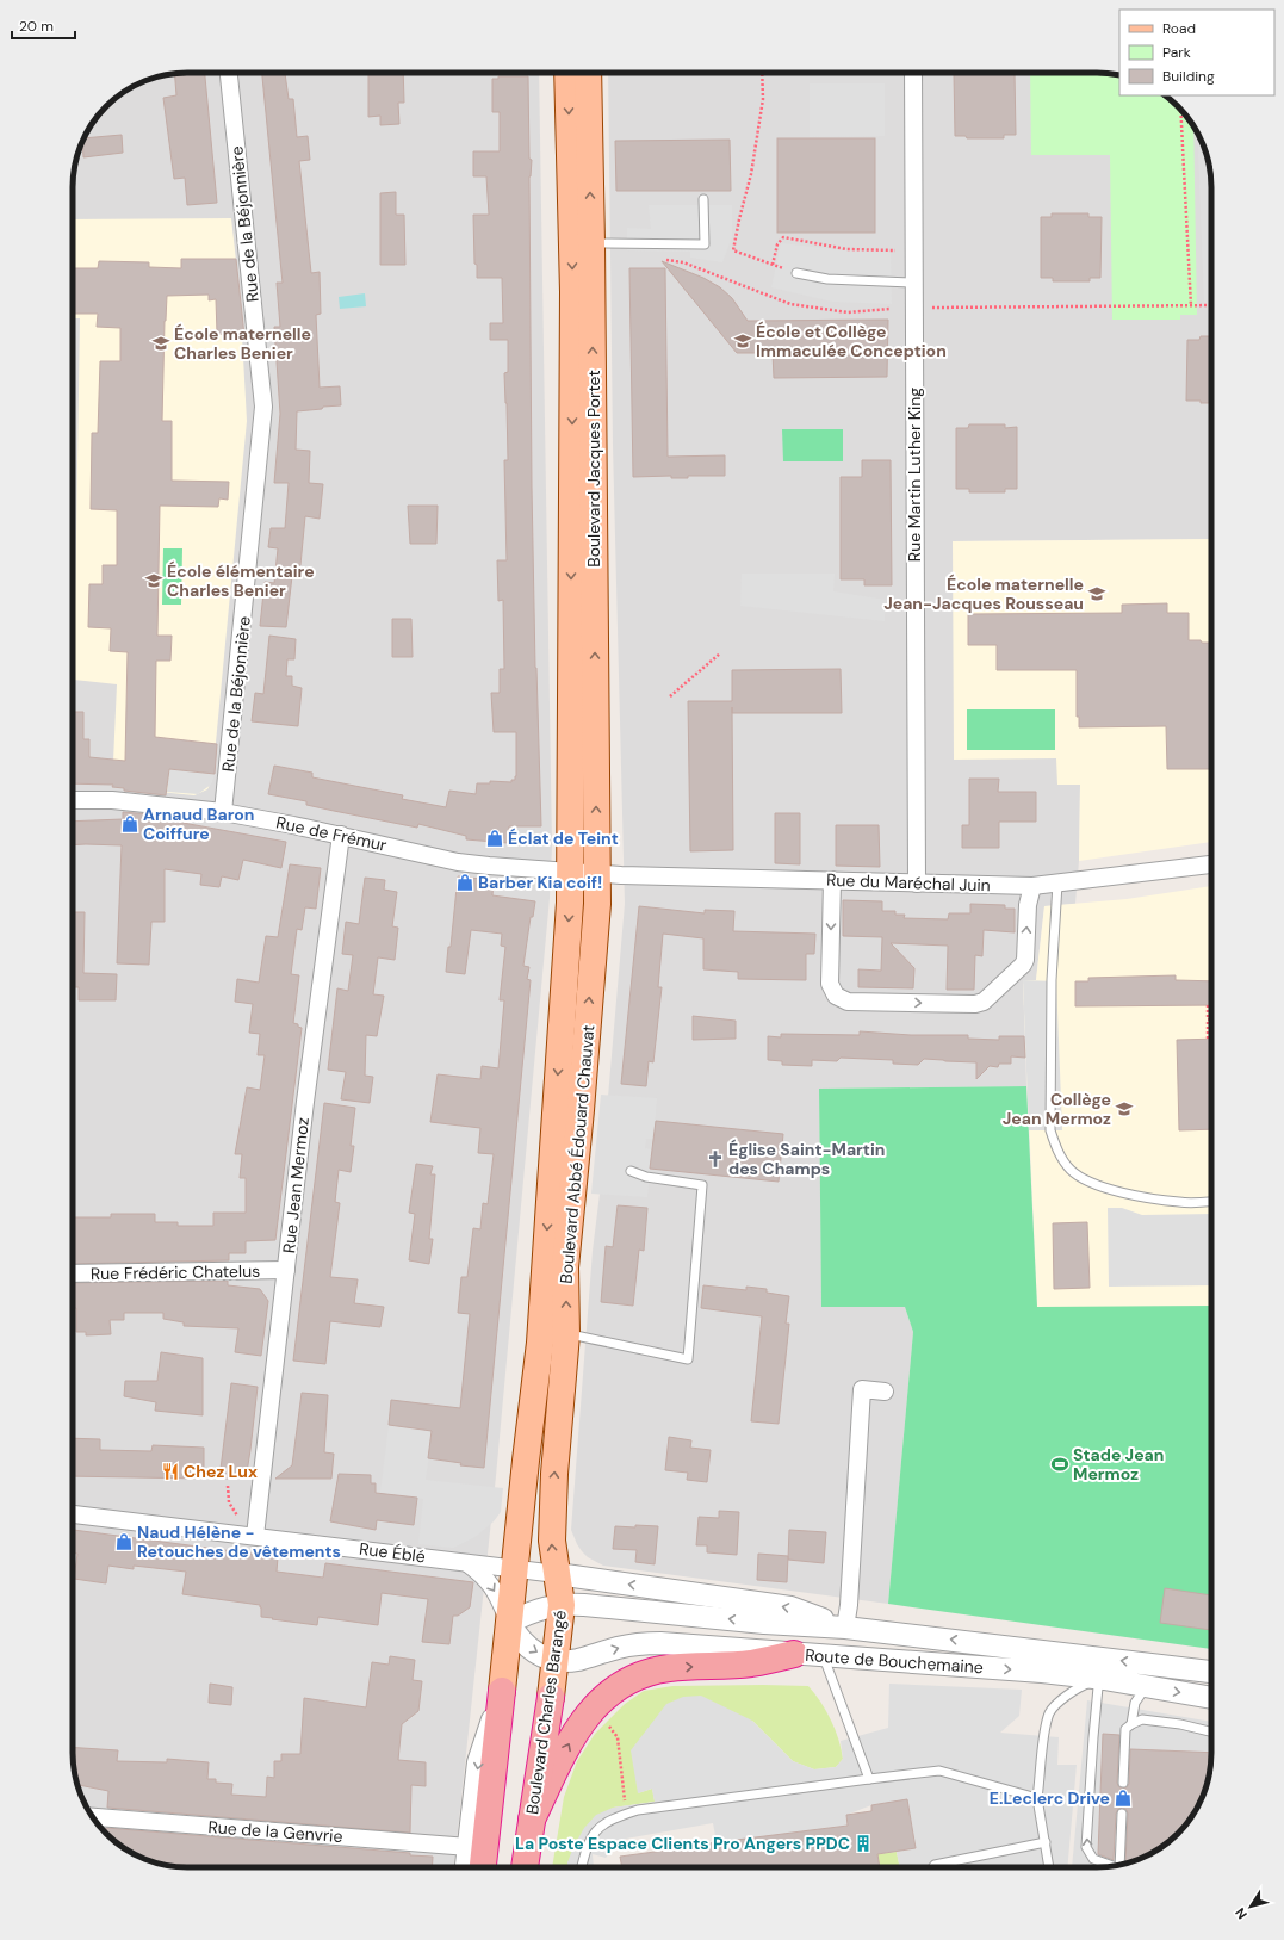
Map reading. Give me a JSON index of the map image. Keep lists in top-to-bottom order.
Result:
{
  "streets": {
    "highway": ["Boulevard Charles Barangé"],
    "main road": ["Boulevard Jacques Portet", "Boulevard Abbé Édouard Chauvat"],
    "street": [
      "Rue de la Béjonnière",
      "Rue Martin Luther King",
      "Rue de Frémur",
      "Rue du Maréchal Juin",
      "Rue Jean Mermoz",
      "Rue Frédéric Chatelus",
      "Rue Éblé",
      "Route de Bouchemaine",
      "Rue de la Genvrie"
    ]
  },
  "crossings": [
    ["Rue de la Béjonnière", "Rue de Frémur"],
    ["Boulevard Jacques Portet", "Rue de Frémur"],
    ["Boulevard Jacques Portet", "Rue du Maréchal Juin"],
    ["Boulevard Jacques Portet", "Boulevard Abbé Édouard Chauvat"],
    ["Rue Martin Luther King", "Rue du Maréchal Juin"],
    ["Rue de Frémur", "Rue du Maréchal Juin"],
    ["Rue de Frémur", "Boulevard Abbé Édouard Chauvat"],
    ["Rue de Frémur", "Rue Jean Mermoz"],
    ["Rue du Maréchal Juin", "Boulevard Abbé Édouard Chauvat"],
    ["Boulevard Abbé Édouard Chauvat", "Rue Éblé"],
    ["Boulevard Abbé Édouard Chauvat", "Boulevard Charles Barangé"],
    ["Rue Jean Mermoz", "Rue Frédéric Chatelus"],
    ["Rue Jean Mermoz", "Rue Éblé"],
    ["Rue Éblé", "Route de Bouchemaine"],
    ["Rue Éblé", "Boulevard Charles Barangé"],
    ["Route de Bouchemaine", "Boulevard Charles Barangé"]
  ],
  "places": {
    "school or university": [
      "École et Collège Immaculée Conception",
      "École maternelle Charles Benier",
      "École élémentaire Charles Benier",
      "École maternelle Jean-Jacques Rousseau",
      "Collège Jean Mermoz"
    ],
    "shop": [
      "Arnaud Baron Coiffure",
      "Éclat de Teint",
      "Barber Kia coif!",
      "Naud Hélène - Retouches de vêtements",
      "E.Leclerc Drive"
    ],
    "church": ["Église Saint-Martin des Champs"],
    "sports": ["Stade Jean Mermoz"],
    "restaurant": ["Chez Lux"],
    "building": ["La Poste Espace Clients Pro Angers PPDC"]
  },
  "legend": ["Road", "Park", "Building"],
  "scale_bar": "20 m",
  "north": "bottom left"
}
